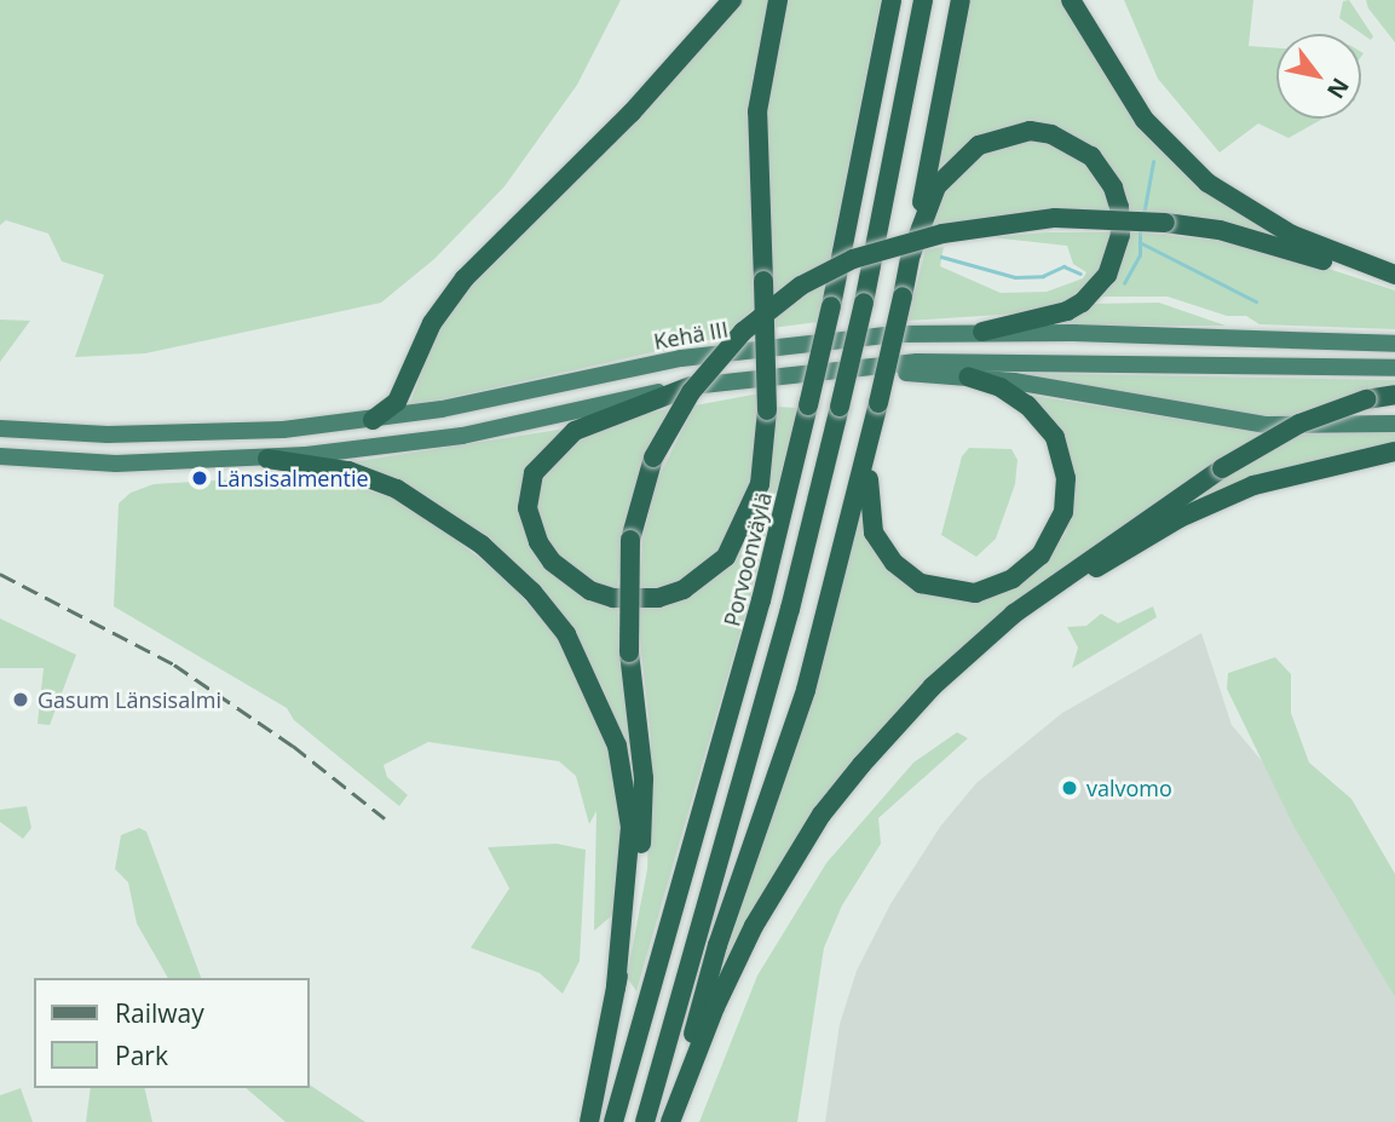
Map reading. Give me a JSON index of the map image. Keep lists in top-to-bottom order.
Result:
{
  "streets": {
    "highway": ["Kehä III", "Porvoonväylä"]
  },
  "places": ["Länsisalmentie", "Gasum Länsisalmi", "valvomo"],
  "legend": ["Railway", "Park"],
  "north": "bottom right"
}
